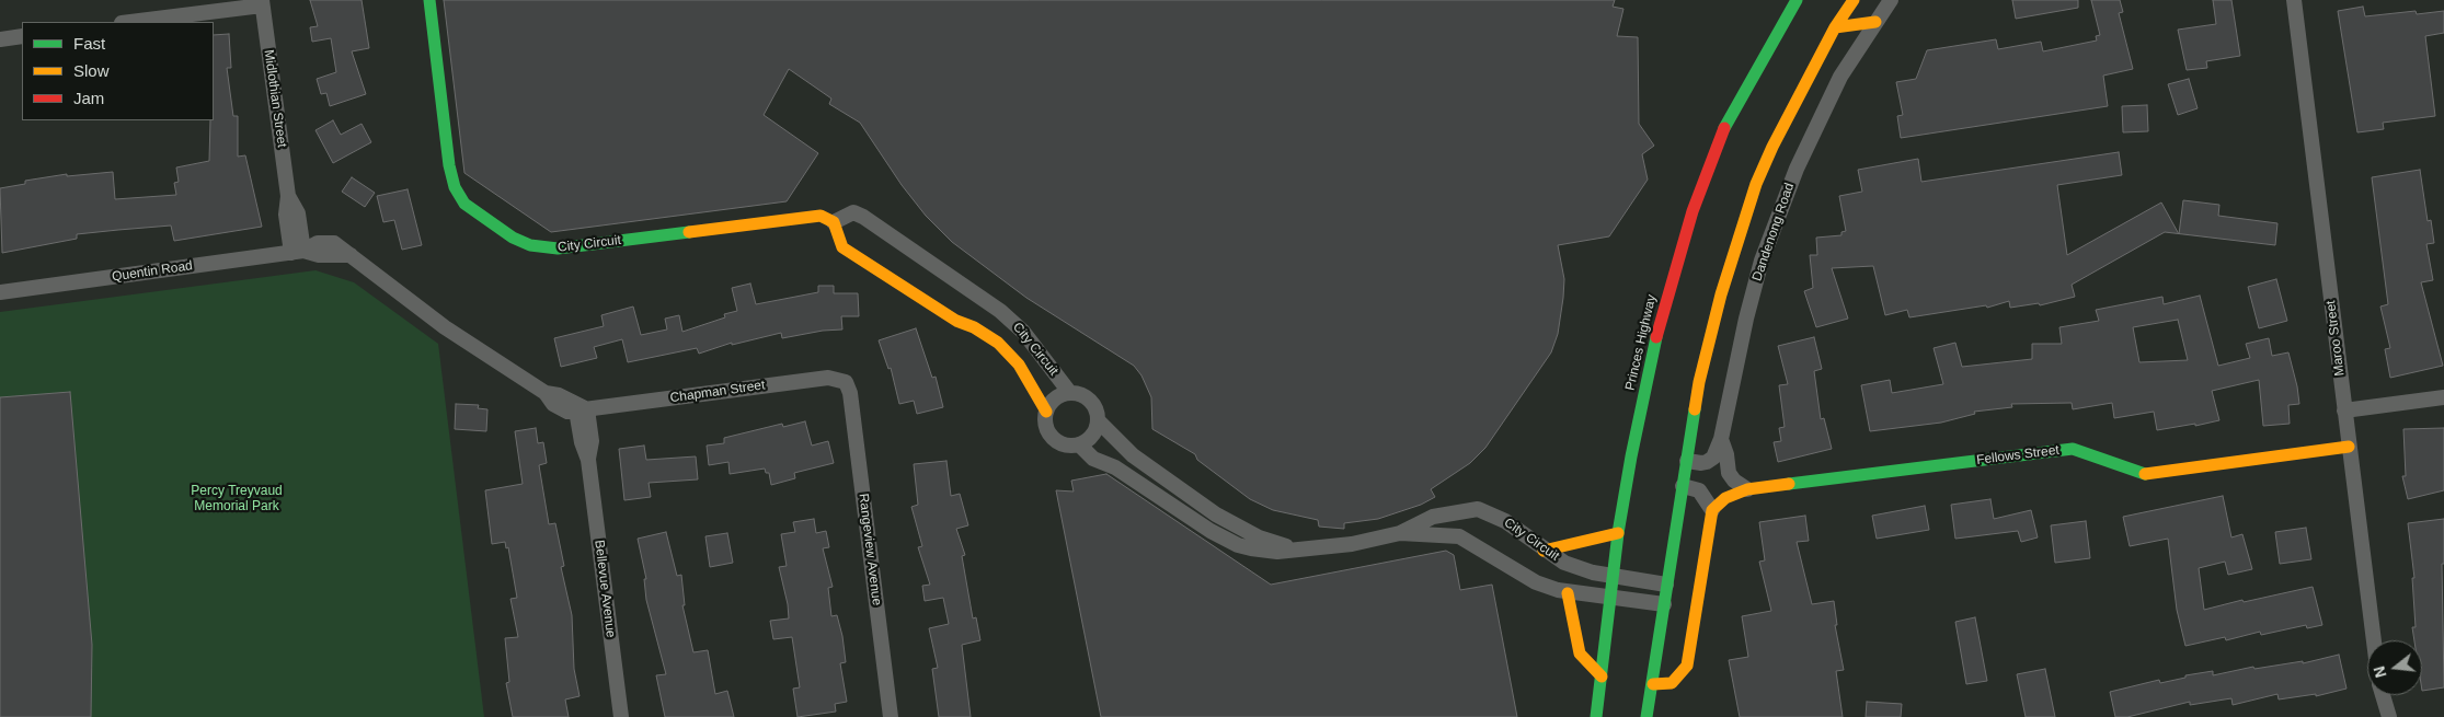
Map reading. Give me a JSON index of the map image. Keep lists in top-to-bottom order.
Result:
{
  "streets": {
    "main road": ["City Circuit", "Princes Highway", "Fellows Street"],
    "street": [
      "Midlothian Street",
      "Dandenong Road",
      "Quentin Road",
      "Maroo Street",
      "Chapman Street",
      "Rangeview Avenue",
      "Bellevue Avenue"
    ]
  },
  "crossings": [
    ["Midlothian Street", "Quentin Road"],
    ["Midlothian Street", "Chapman Street"],
    ["City Circuit", "Princes Highway"],
    ["Quentin Road", "Chapman Street"],
    ["Maroo Street", "Fellows Street"],
    ["Chapman Street", "Rangeview Avenue"],
    ["Chapman Street", "Bellevue Avenue"]
  ],
  "parks": ["Percy Treyvaud Memorial Park"],
  "legend": ["Fast", "Slow", "Jam"],
  "north": "left"
}
